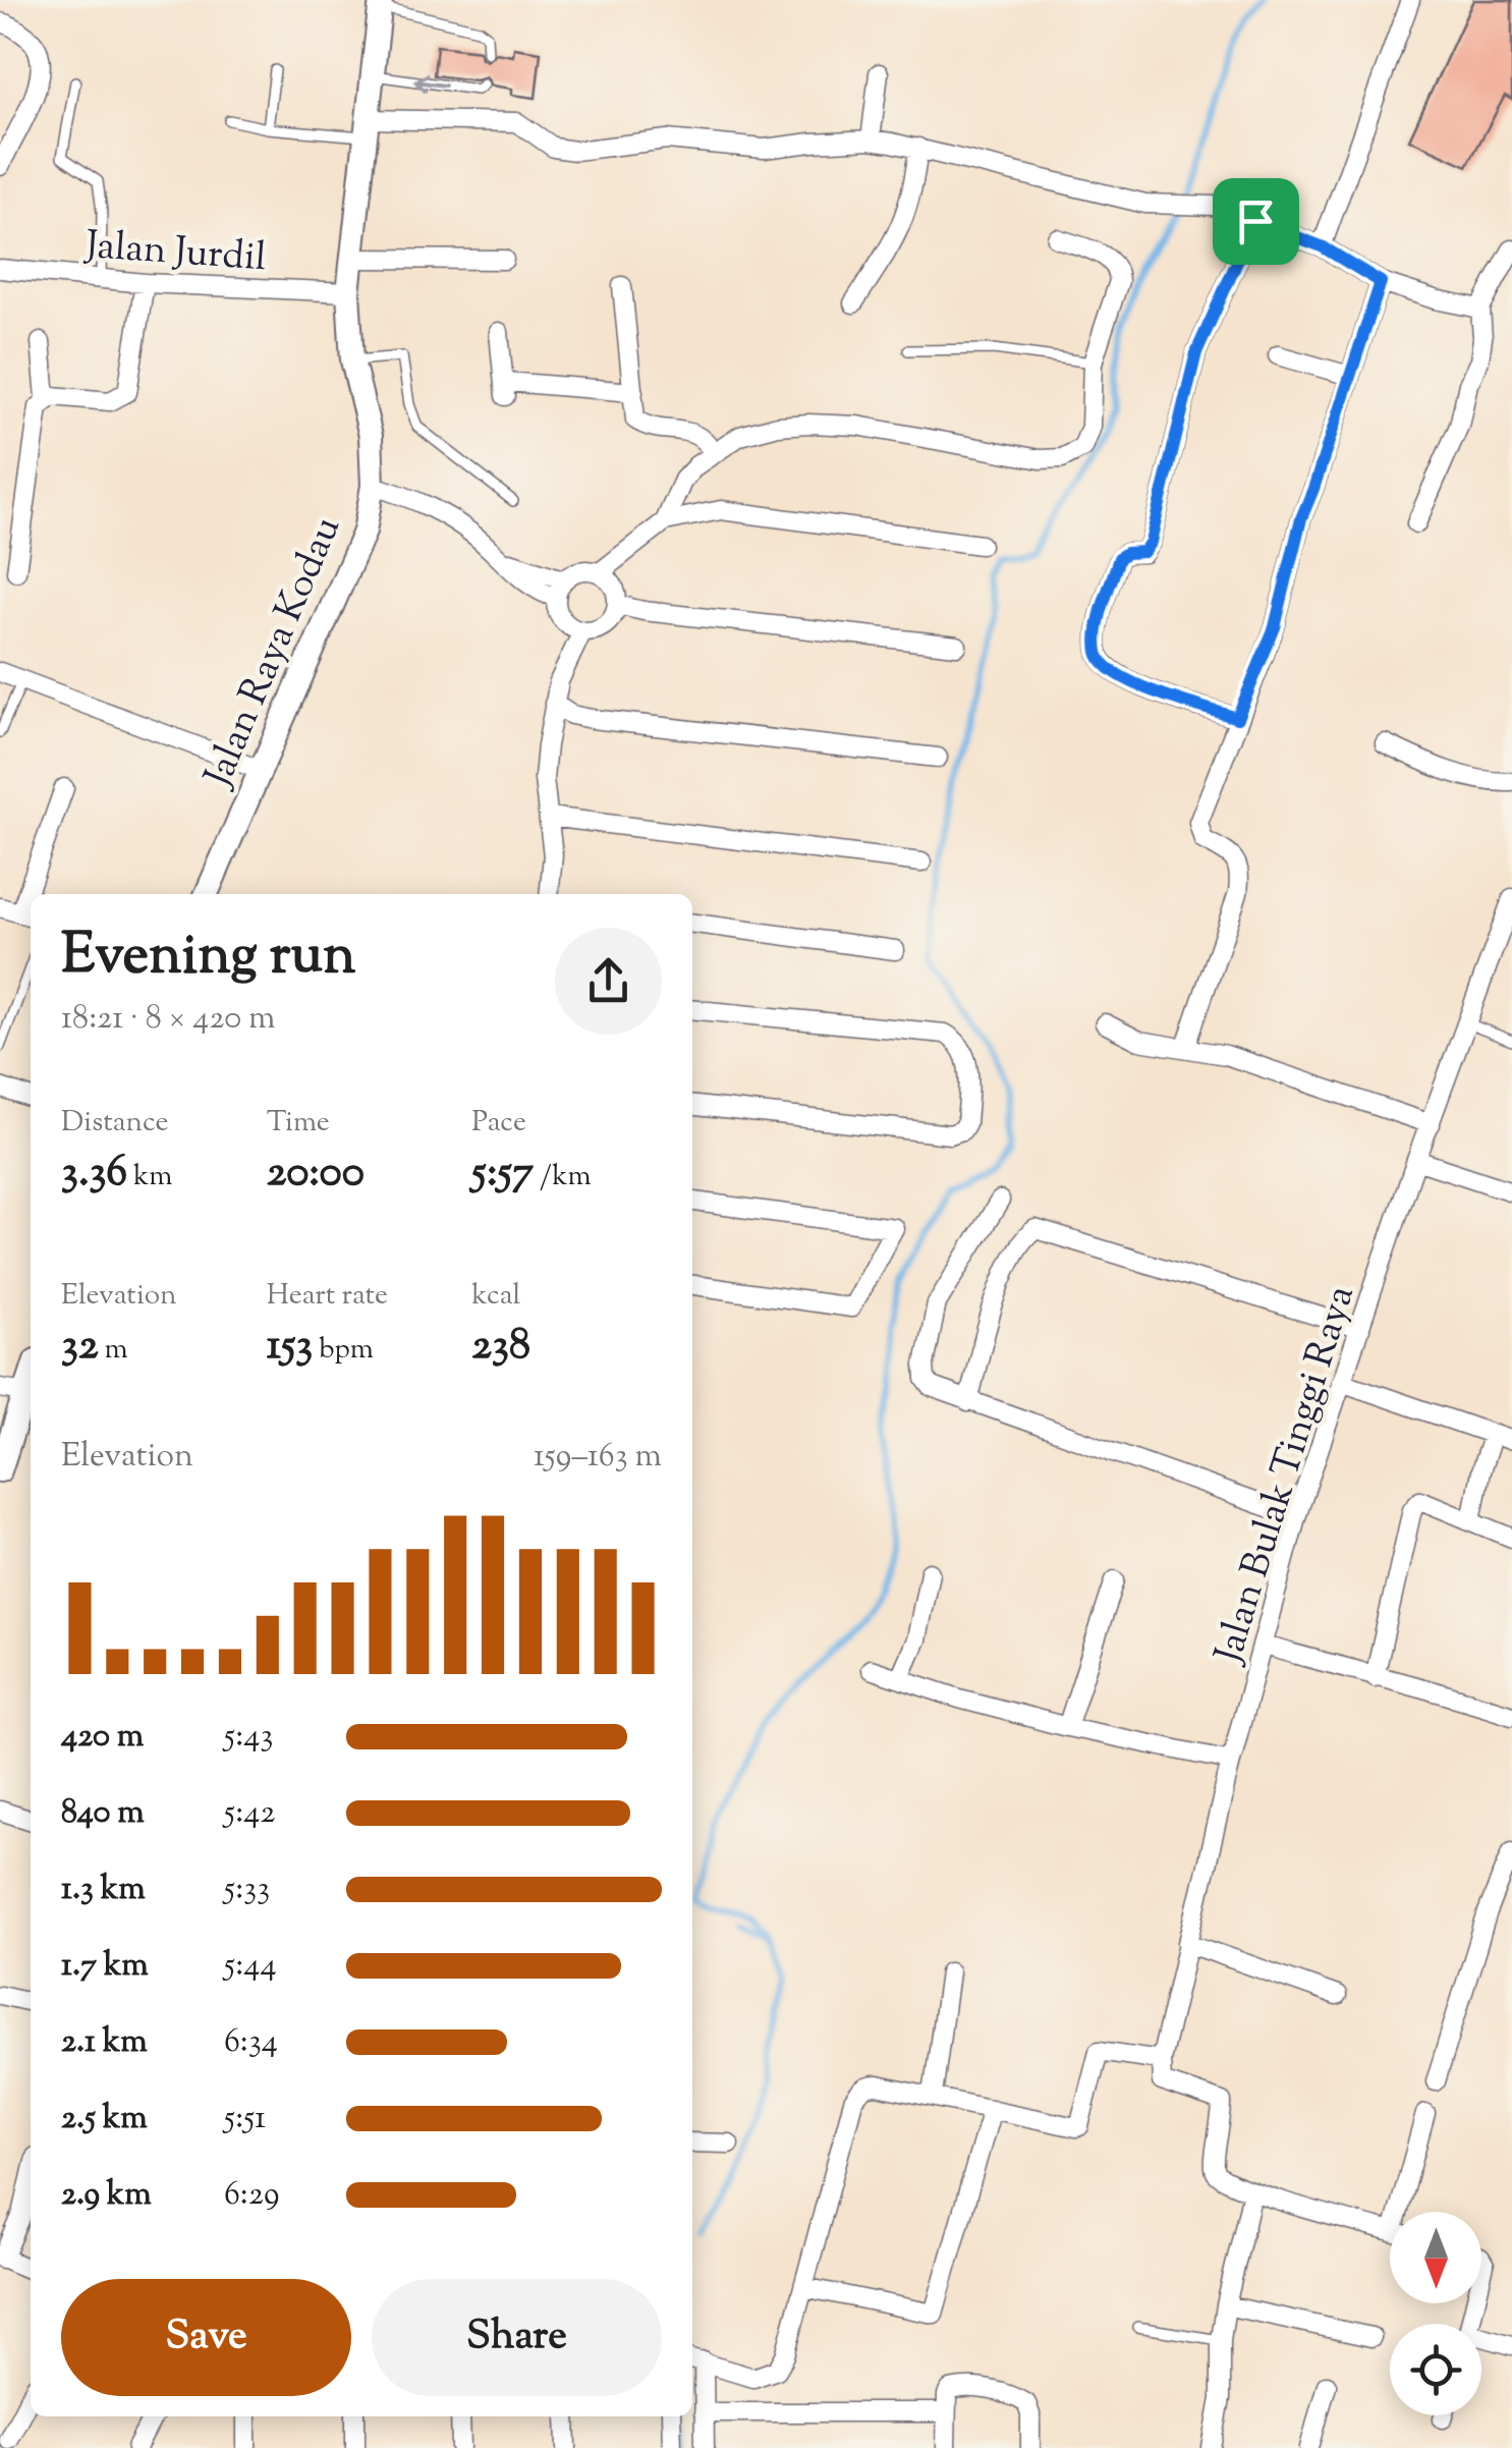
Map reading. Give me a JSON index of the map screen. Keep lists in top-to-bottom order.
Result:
{
  "streets": {
    "street": ["Jalan Jurdil", "Jalan Raya Kodau", "Jalan Bulak Tinggi Raya"]
  },
  "crossings": [
    ["Jalan Jurdil", "Jalan Raya Kodau"]
  ],
  "north": "bottom",
  "page": {
    "heading": ["Evening run", "18:21 · 8 × 420 m"],
    "stats": [
      ["Distance", "3.36 km"],
      ["Time", "20:00"],
      ["Pace", "5:57 /km"],
      ["Elevation", "32 m"],
      ["Heart rate", "153 bpm"],
      ["kcal", "238"]
    ],
    "chart": ["Elevation", "159–163 m"],
    "list": [
      {
        "name": "420 m",
        "note": "5:43"
      },
      {
        "name": "840 m",
        "note": "5:42"
      },
      {
        "name": "1.3 km",
        "note": "5:33"
      },
      {
        "name": "1.7 km",
        "note": "5:44"
      },
      {
        "name": "2.1 km",
        "note": "6:34"
      },
      {
        "name": "2.5 km",
        "note": "5:51"
      },
      {
        "name": "2.9 km",
        "note": "6:29"
      }
    ],
    "buttons": ["Save", "Share"]
  }
}
